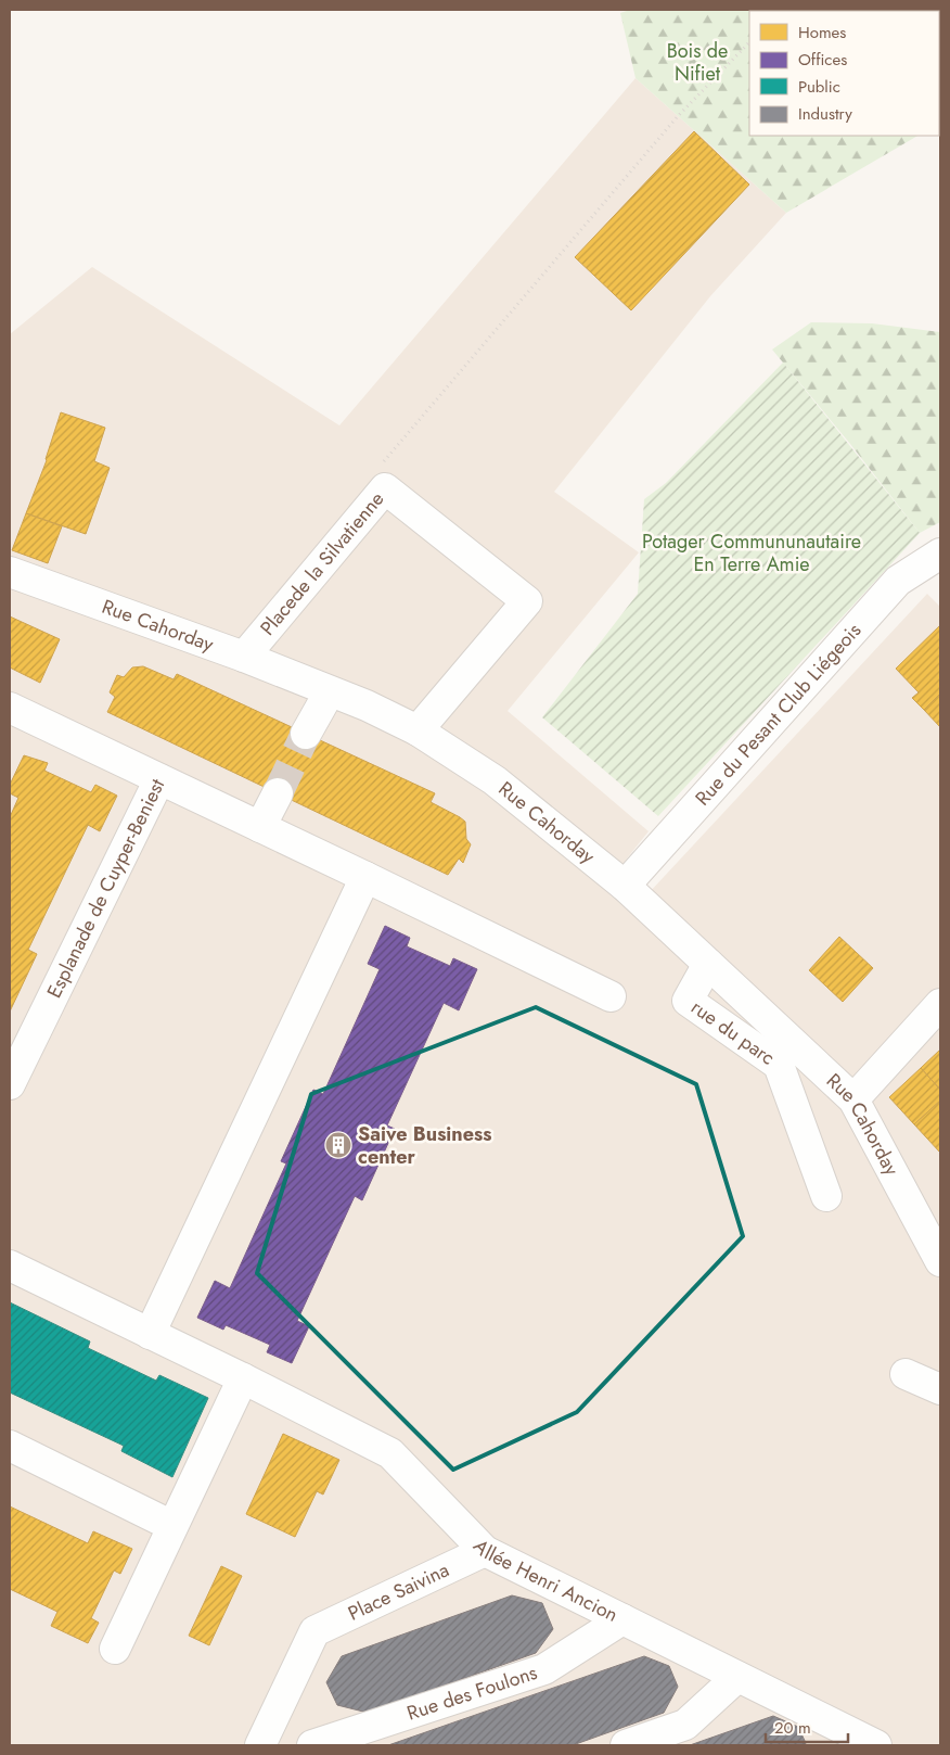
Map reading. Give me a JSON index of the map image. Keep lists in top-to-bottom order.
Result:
{
  "streets": {
    "street": [
      "Placede la Silvatienne",
      "Rue Cahorday",
      "Rue du Pesant Club Liégeois",
      "Esplanade de Cuyper-Beniest",
      "rue du parc",
      "Allée Henri Ancion",
      "Place Saivina",
      "Rue des Foulons"
    ]
  },
  "crossings": [
    ["Placede la Silvatienne", "Rue Cahorday"],
    ["Rue Cahorday", "Rue du Pesant Club Liégeois"],
    ["Rue Cahorday", "rue du parc"],
    ["Allée Henri Ancion", "Place Saivina"],
    ["Allée Henri Ancion", "Rue des Foulons"]
  ],
  "parks": ["Bois de Nifiet", "Potager Commununautaire En Terre Amie"],
  "places": {
    "building": ["Saive Business center"]
  },
  "legend": [
    "Homes",
    "Offices",
    "Public",
    "Industry"
  ],
  "scale_bar": "20 m"
}
